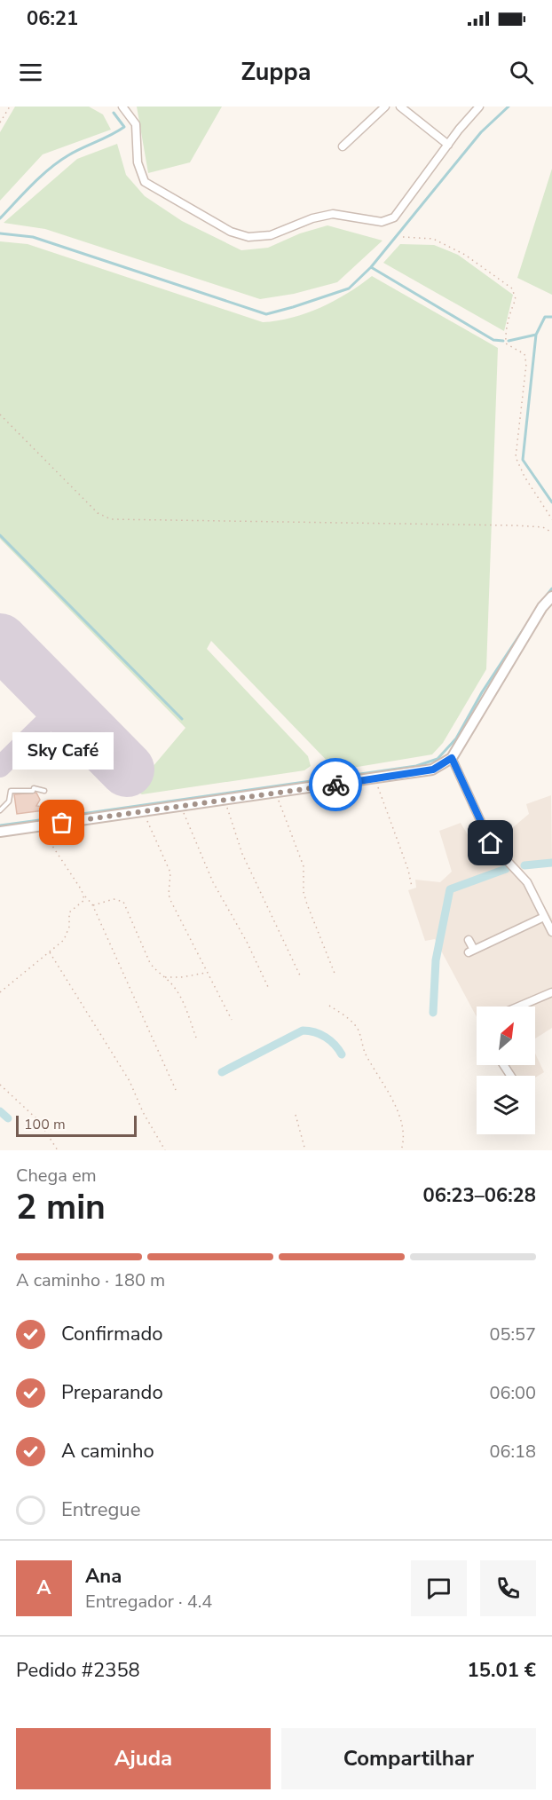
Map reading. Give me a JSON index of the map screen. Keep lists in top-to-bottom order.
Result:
{
  "places": ["Sky Café"],
  "scale_bar": "100 m",
  "north": "top right",
  "page": {
    "status": "06:21",
    "header": "Zuppa",
    "bubble": "Sky Café",
    "scale": "100 m",
    "heading": ["2 min", "Chega em", "06:23–06:28"],
    "panel": [
      "Ana",
      "Entregador · 4.4",
      "Pedido #2358",
      "15.01 €"
    ],
    "bar": "A caminho · 180 m",
    "list": [
      ["Confirmado", "05:57"],
      ["Preparando", "06:00"],
      ["A caminho", "06:18"],
      "Entregue"
    ],
    "round": "A",
    "buttons": ["Ajuda", "Compartilhar"]
  }
}
